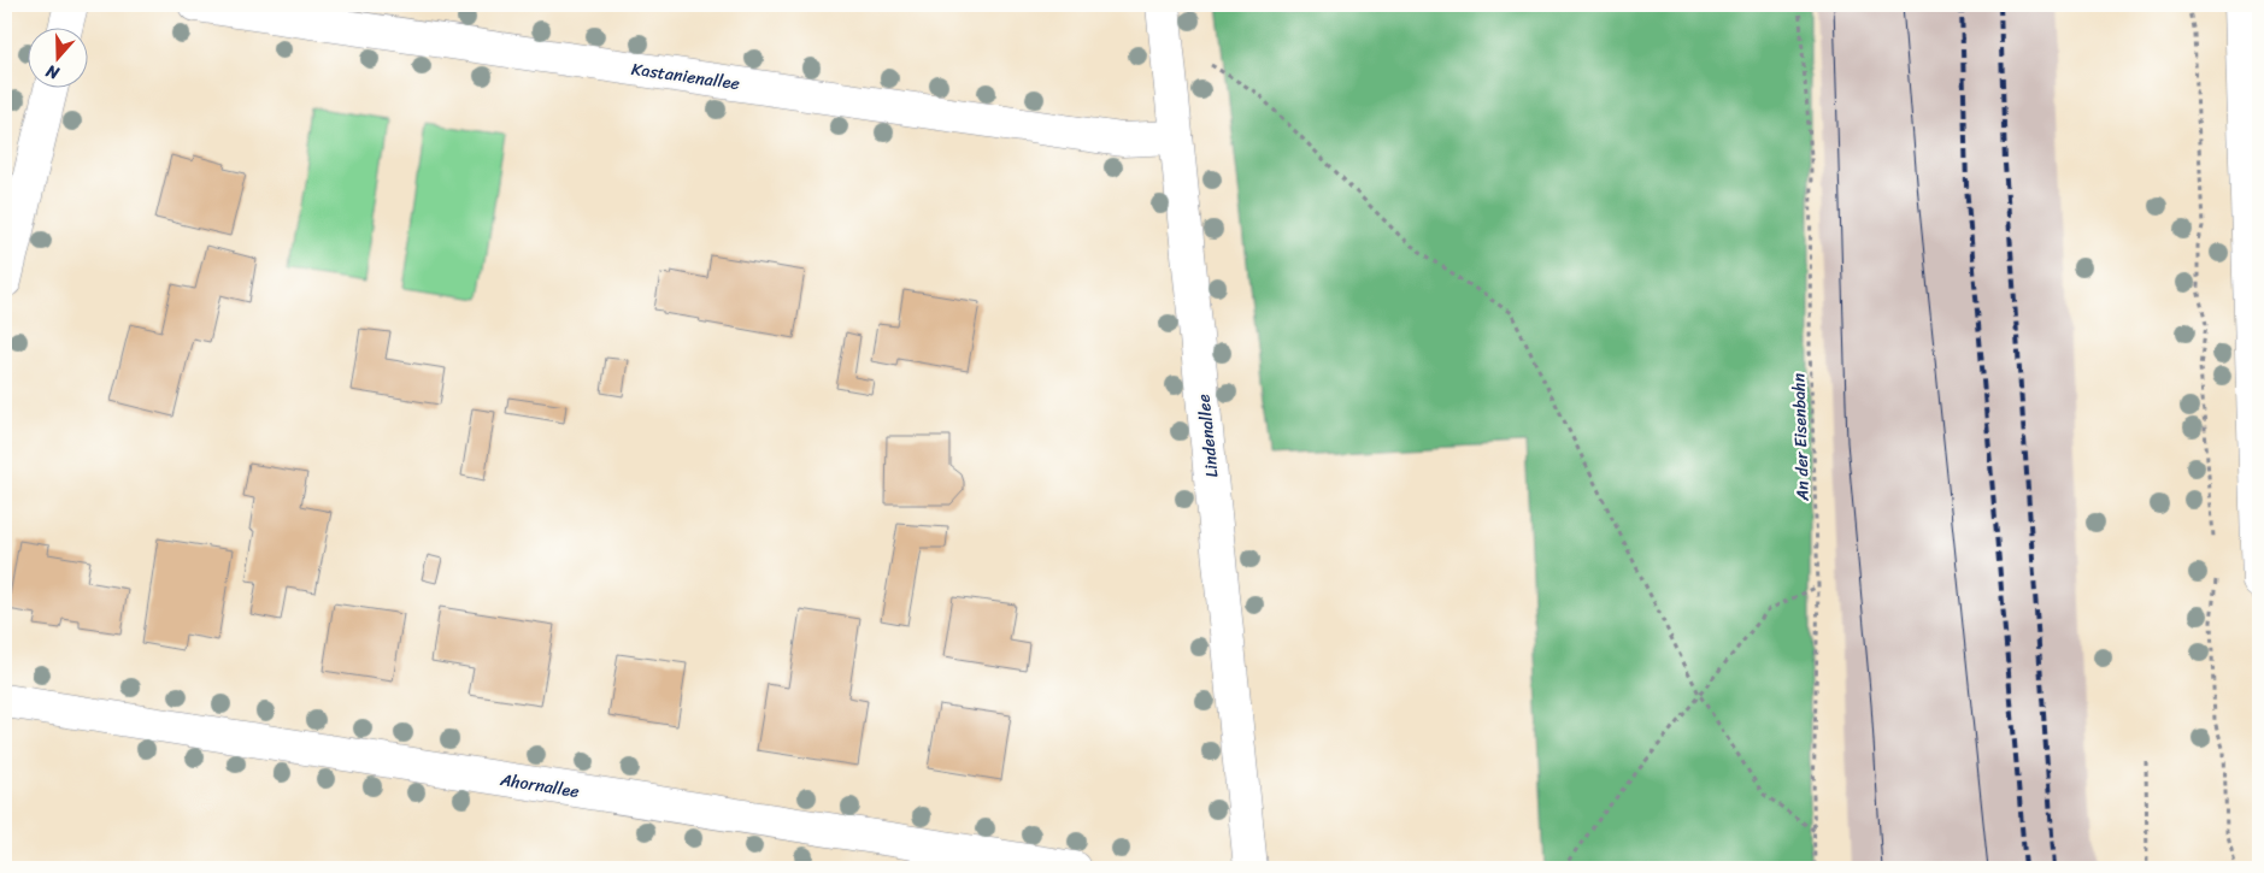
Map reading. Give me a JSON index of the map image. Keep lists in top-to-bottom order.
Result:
{
  "streets": {
    "street": ["Kastanienallee", "Lindenallee", "Ahornallee"],
    "path": ["An der Eisenbahn"]
  },
  "crossings": [
    ["Kastanienallee", "Lindenallee"]
  ],
  "north": "bottom"
}
